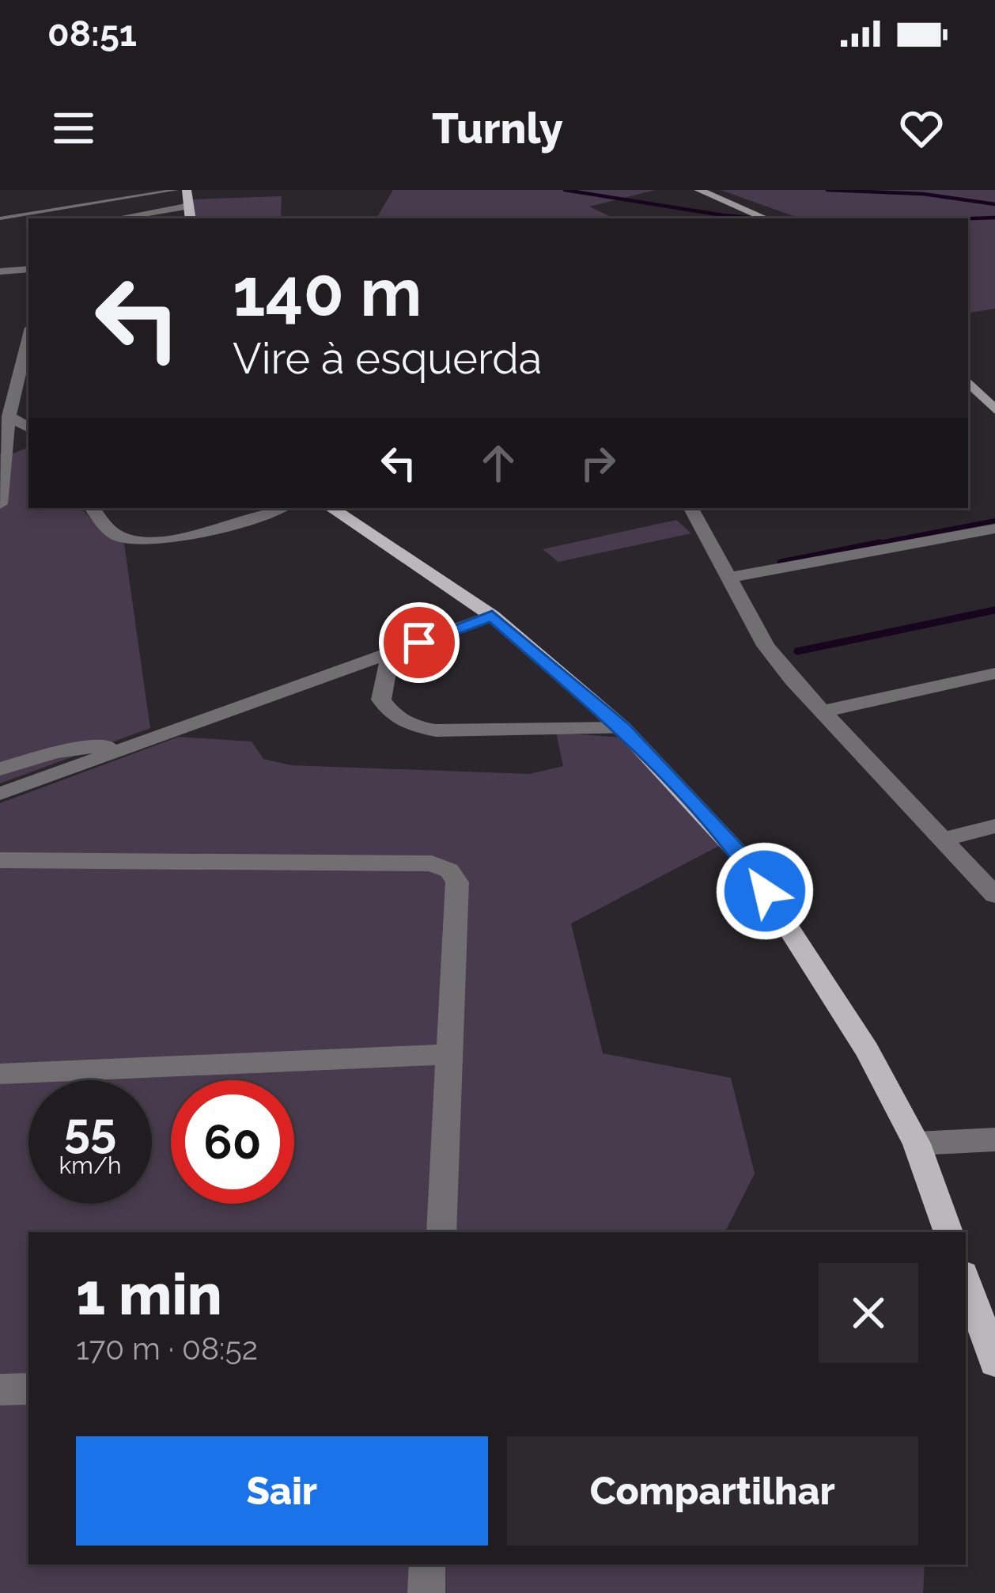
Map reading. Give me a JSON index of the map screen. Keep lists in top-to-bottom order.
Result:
{
  "page": {
    "status": "08:51",
    "header": "Turnly",
    "turn": ["140 m", "Vire à esquerda"],
    "speed": "55 km/h",
    "limit": "60",
    "heading": ["1 min", "170 m · 08:52"],
    "buttons": ["Sair", "Compartilhar"]
  }
}
